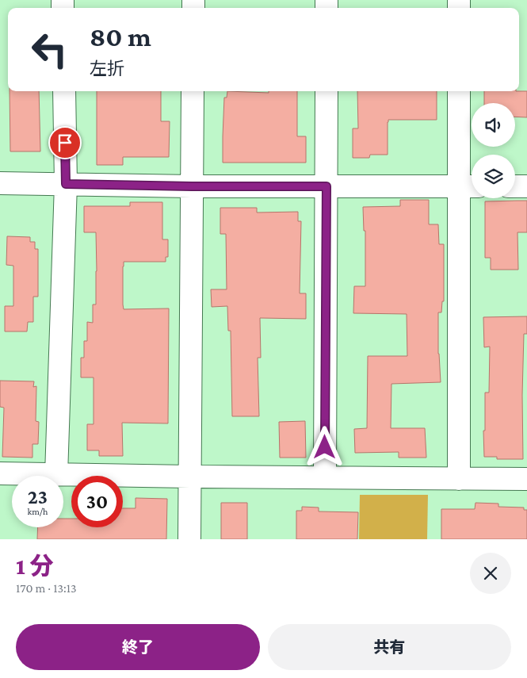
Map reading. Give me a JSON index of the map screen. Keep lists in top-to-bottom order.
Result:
{
  "page": {
    "turn": ["80 m", "左折"],
    "speed": "23 km/h",
    "limit": "30",
    "heading": ["1 分", "170 m · 13:13"],
    "buttons": ["終了", "共有"]
  }
}
